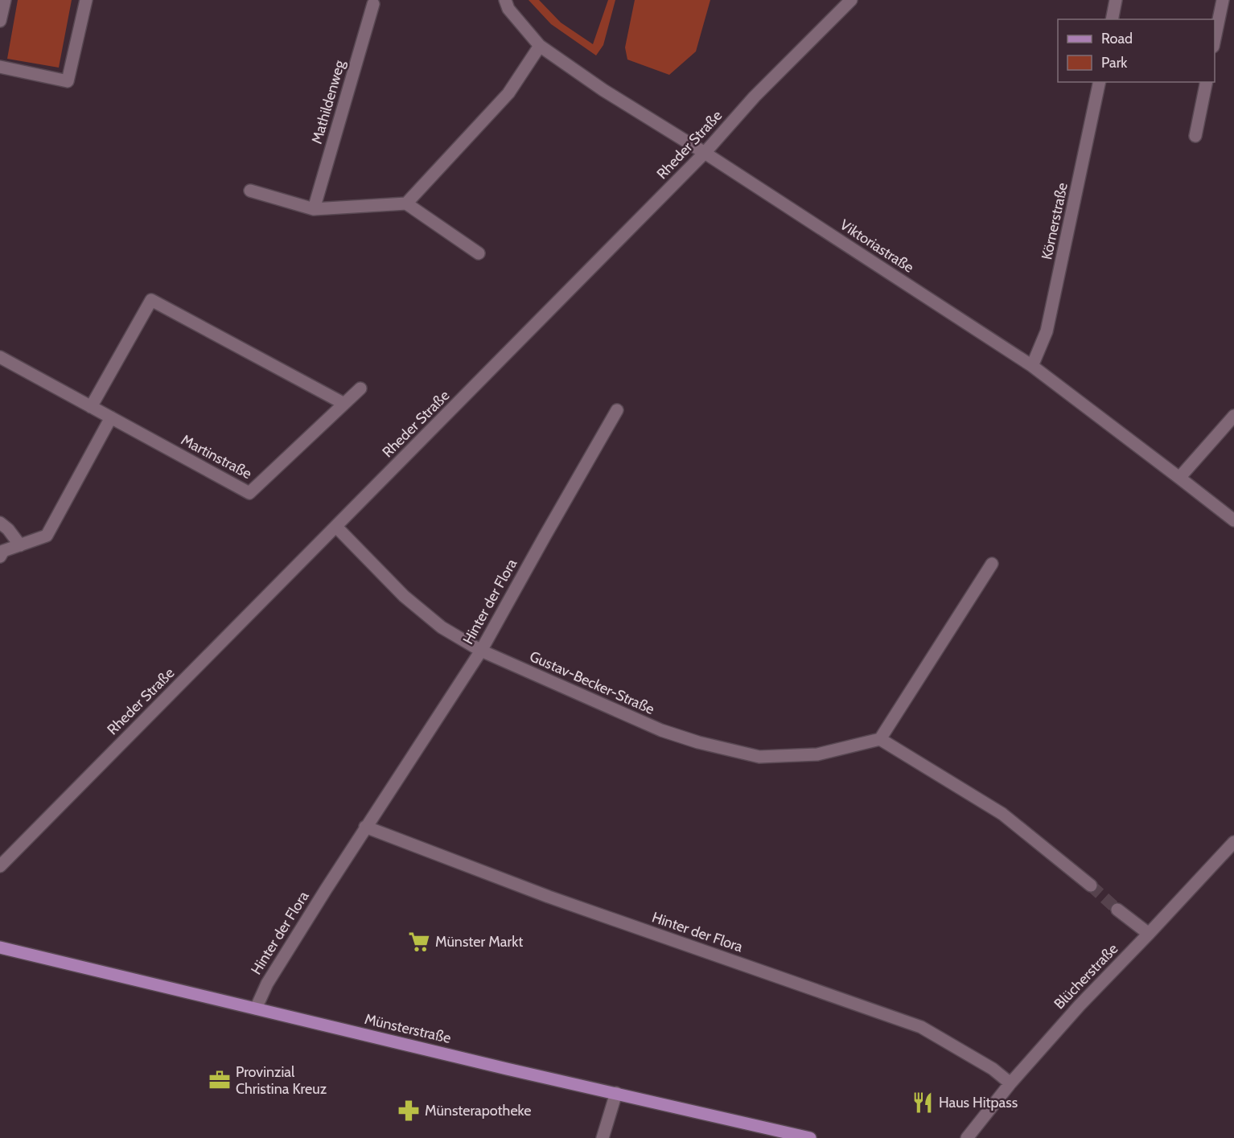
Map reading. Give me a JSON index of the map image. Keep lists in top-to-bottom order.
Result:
{
  "streets": {
    "main road": ["Münsterstraße"],
    "street": [
      "Mathildenweg",
      "Rheder Straße",
      "Körnerstraße",
      "Viktoriastraße",
      "Martinstraße",
      "Hinter der Flora",
      "Gustav-Becker-Straße",
      "Blücherstraße"
    ]
  },
  "crossings": [
    ["Rheder Straße", "Viktoriastraße"],
    ["Rheder Straße", "Gustav-Becker-Straße"],
    ["Körnerstraße", "Viktoriastraße"],
    ["Hinter der Flora", "Gustav-Becker-Straße"],
    ["Hinter der Flora", "Blücherstraße"],
    ["Hinter der Flora", "Münsterstraße"]
  ],
  "places": {
    "supermarket": ["Münster Markt"],
    "office": ["Provinzial Christina Kreuz"],
    "restaurant": ["Haus Hitpass"],
    "pharmacy": ["Münsterapotheke"]
  },
  "legend": ["Road", "Park"]
}
